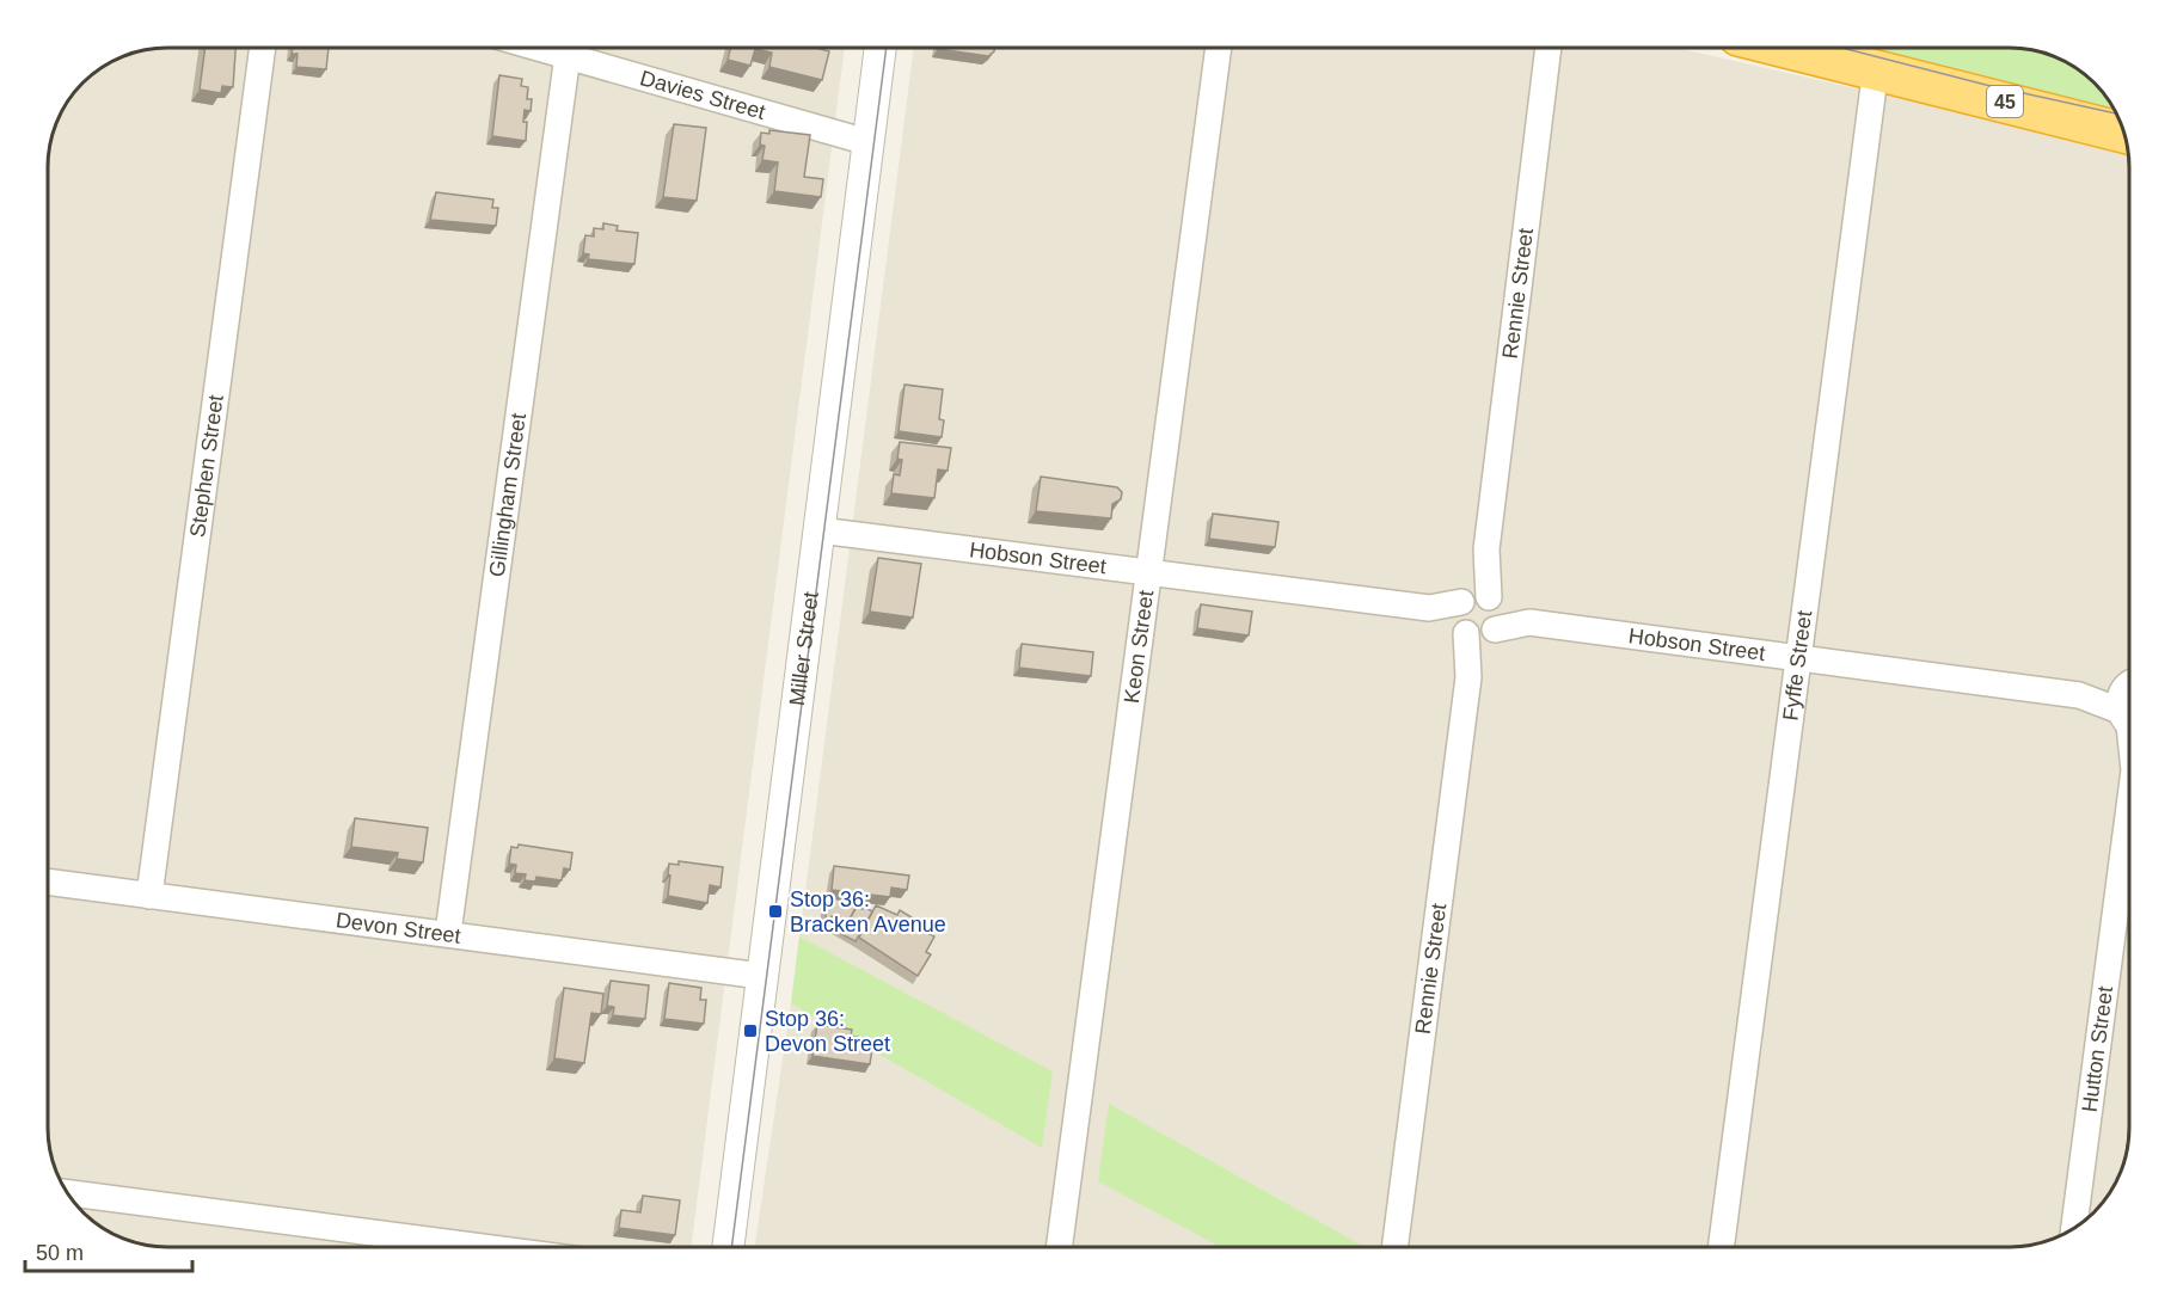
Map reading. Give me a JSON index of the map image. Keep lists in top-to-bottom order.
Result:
{
  "streets": {
    "highway": ["45"],
    "street": [
      "Davies Street",
      "Rennie Street",
      "Stephen Street",
      "Gillingham Street",
      "Hobson Street",
      "Miller Street",
      "Keon Street",
      "Fyffe Street",
      "Devon Street",
      "Hutton Street"
    ]
  },
  "crossings": [
    ["Davies Street", "Gillingham Street"],
    ["Davies Street", "Miller Street"],
    ["45", "Fyffe Street"],
    ["Rennie Street", "Hobson Street"],
    ["Stephen Street", "Devon Street"],
    ["Gillingham Street", "Devon Street"],
    ["Hobson Street", "Miller Street"],
    ["Hobson Street", "Keon Street"],
    ["Hobson Street", "Fyffe Street"],
    ["Miller Street", "Devon Street"]
  ],
  "places": {
    "transit": ["Stop 36: Bracken Avenue", "Stop 36: Devon Street"]
  },
  "scale_bar": "50 m"
}
